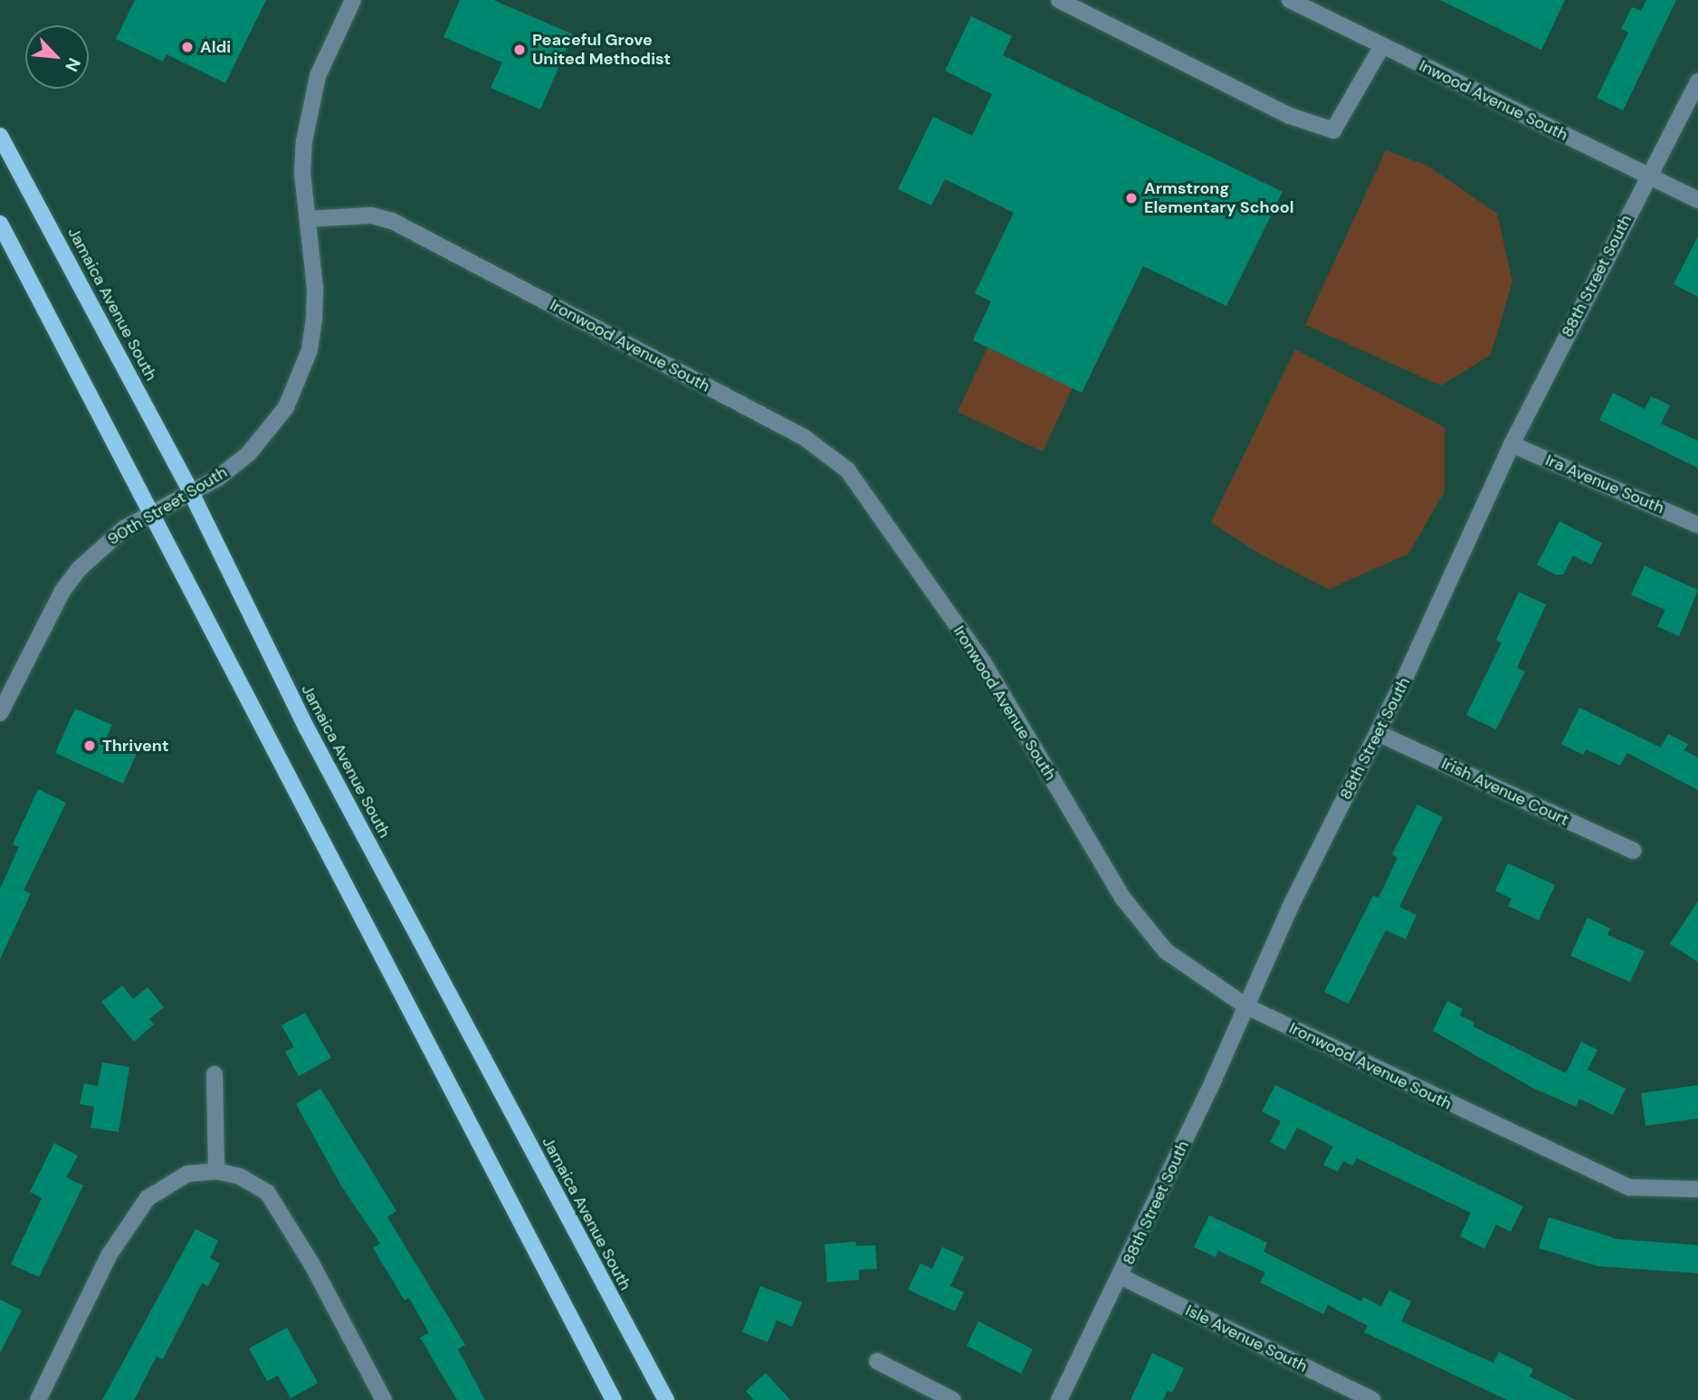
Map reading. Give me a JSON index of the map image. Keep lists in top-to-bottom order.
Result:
{
  "streets": {
    "main road": ["Jamaica Avenue South"],
    "street": [
      "Inwood Avenue South",
      "88th Street South",
      "Ironwood Avenue South",
      "Ira Avenue South",
      "90th Street South",
      "Irish Avenue Court",
      "Isle Avenue South"
    ]
  },
  "crossings": [
    ["Inwood Avenue South", "88th Street South"],
    ["88th Street South", "Ironwood Avenue South"],
    ["88th Street South", "Ira Avenue South"],
    ["88th Street South", "Irish Avenue Court"],
    ["88th Street South", "Isle Avenue South"],
    ["Jamaica Avenue South", "90th Street South"],
    ["Ironwood Avenue South", "90th Street South"]
  ],
  "places": [
    "Aldi",
    "Peaceful Grove United Methodist",
    "Armstrong Elementary School",
    "Thrivent"
  ],
  "north": "bottom right"
}
